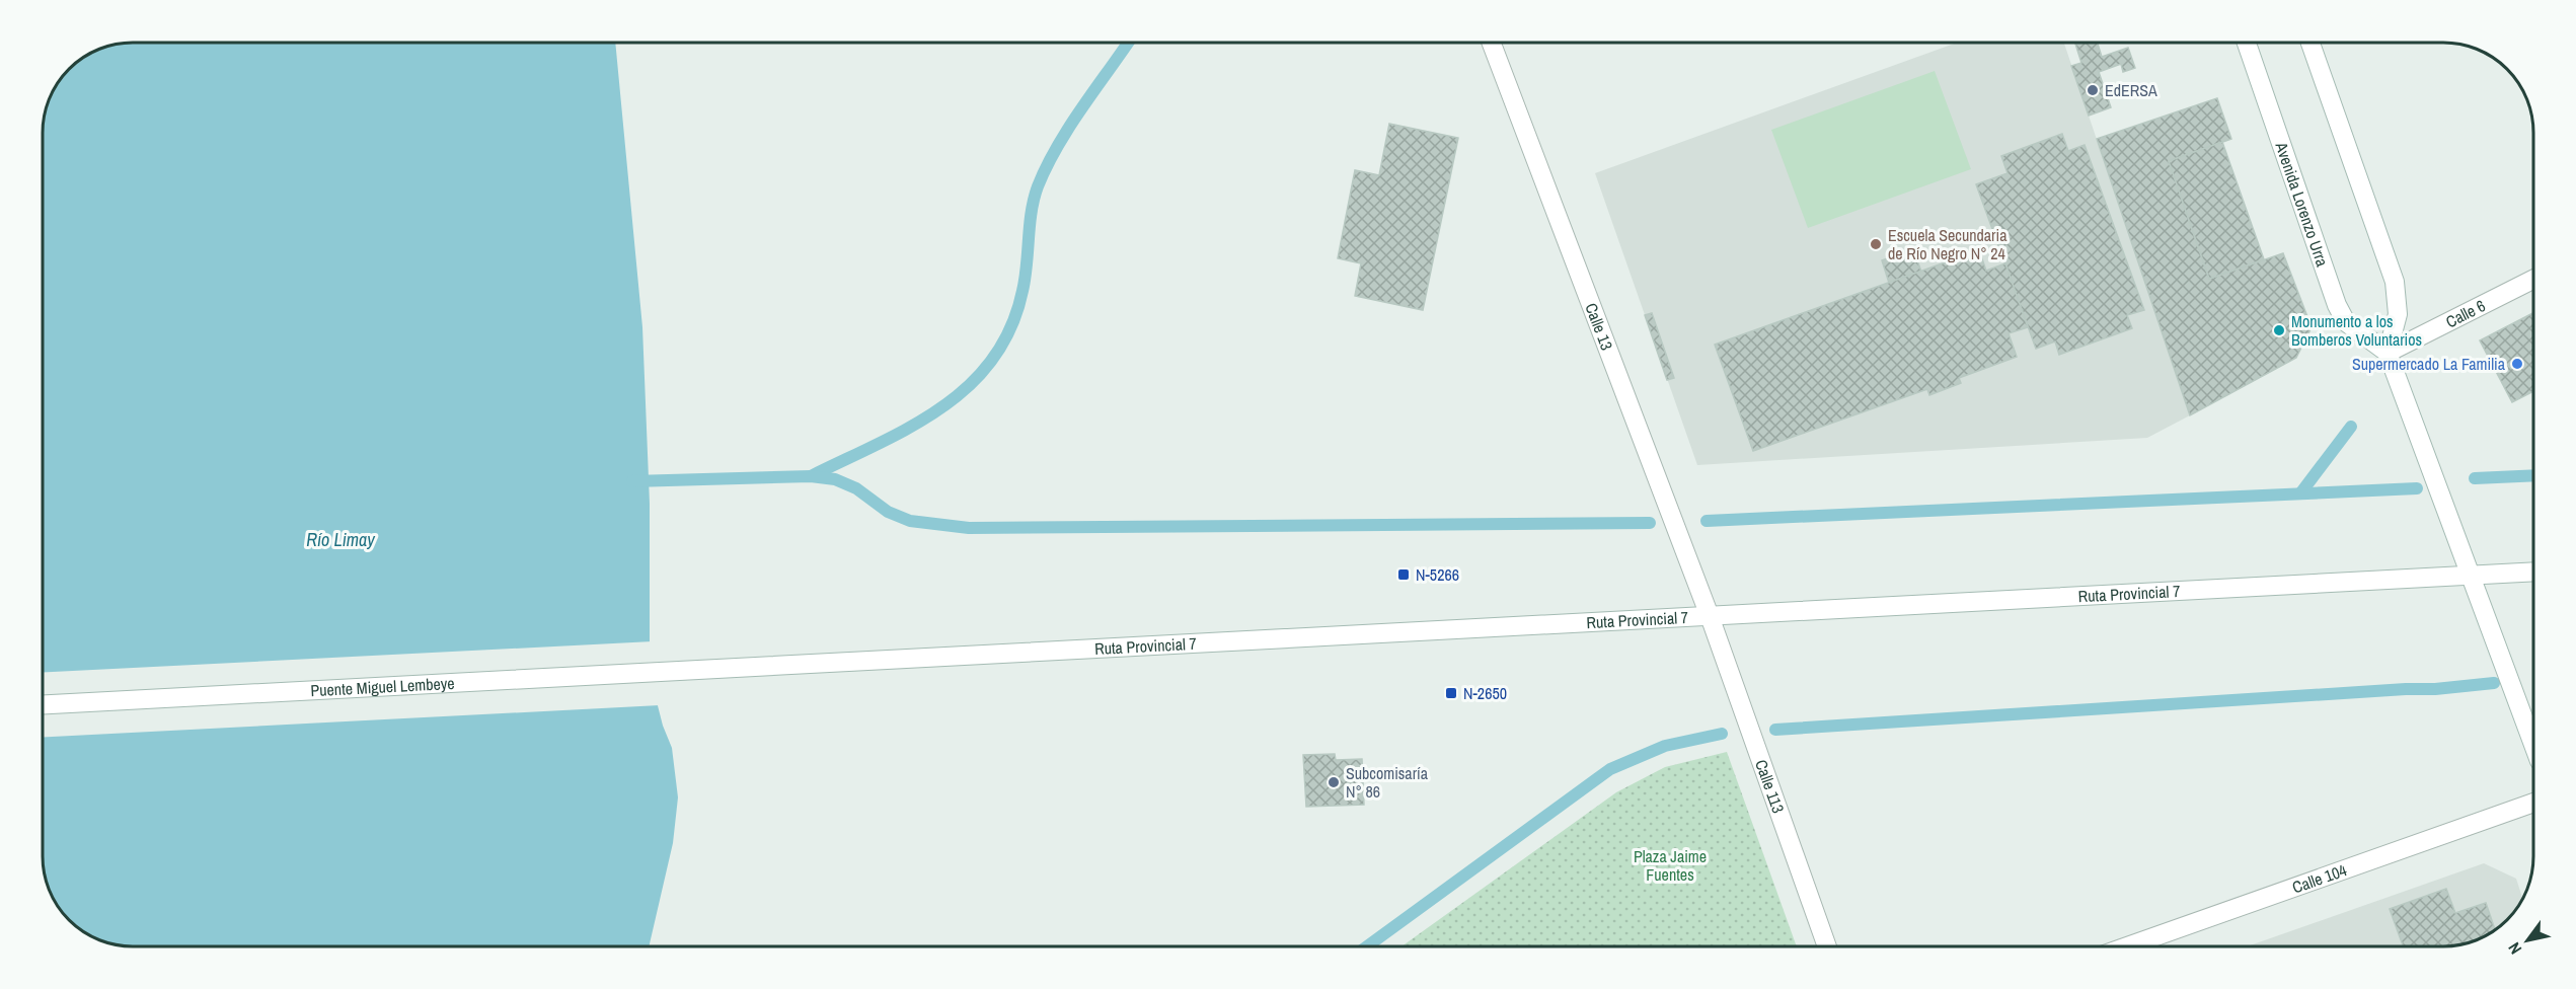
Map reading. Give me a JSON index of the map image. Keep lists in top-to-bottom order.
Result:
{
  "streets": {
    "street": [
      "Avenida Lorenzo Urra",
      "Calle 6",
      "Calle 13",
      "Ruta Provincial 7",
      "Puente Miguel Lembeye",
      "Calle 113",
      "Calle 104"
    ]
  },
  "crossings": [
    ["Avenida Lorenzo Urra", "Calle 6"],
    ["Calle 13", "Ruta Provincial 7"],
    ["Calle 13", "Calle 113"],
    ["Ruta Provincial 7", "Puente Miguel Lembeye"],
    ["Ruta Provincial 7", "Calle 113"]
  ],
  "water": ["Río Limay"],
  "parks": ["Plaza Jaime Fuentes"],
  "places": {
    "other": [
      "EdERSA",
      "Escuela Secundaria de Río Negro N° 24",
      "Monumento a los Bomberos Voluntarios",
      "Supermercado La Familia",
      "Subcomisaría N° 86"
    ],
    "transit": ["N-5266", "N-2650"]
  },
  "north": "bottom left"
}
